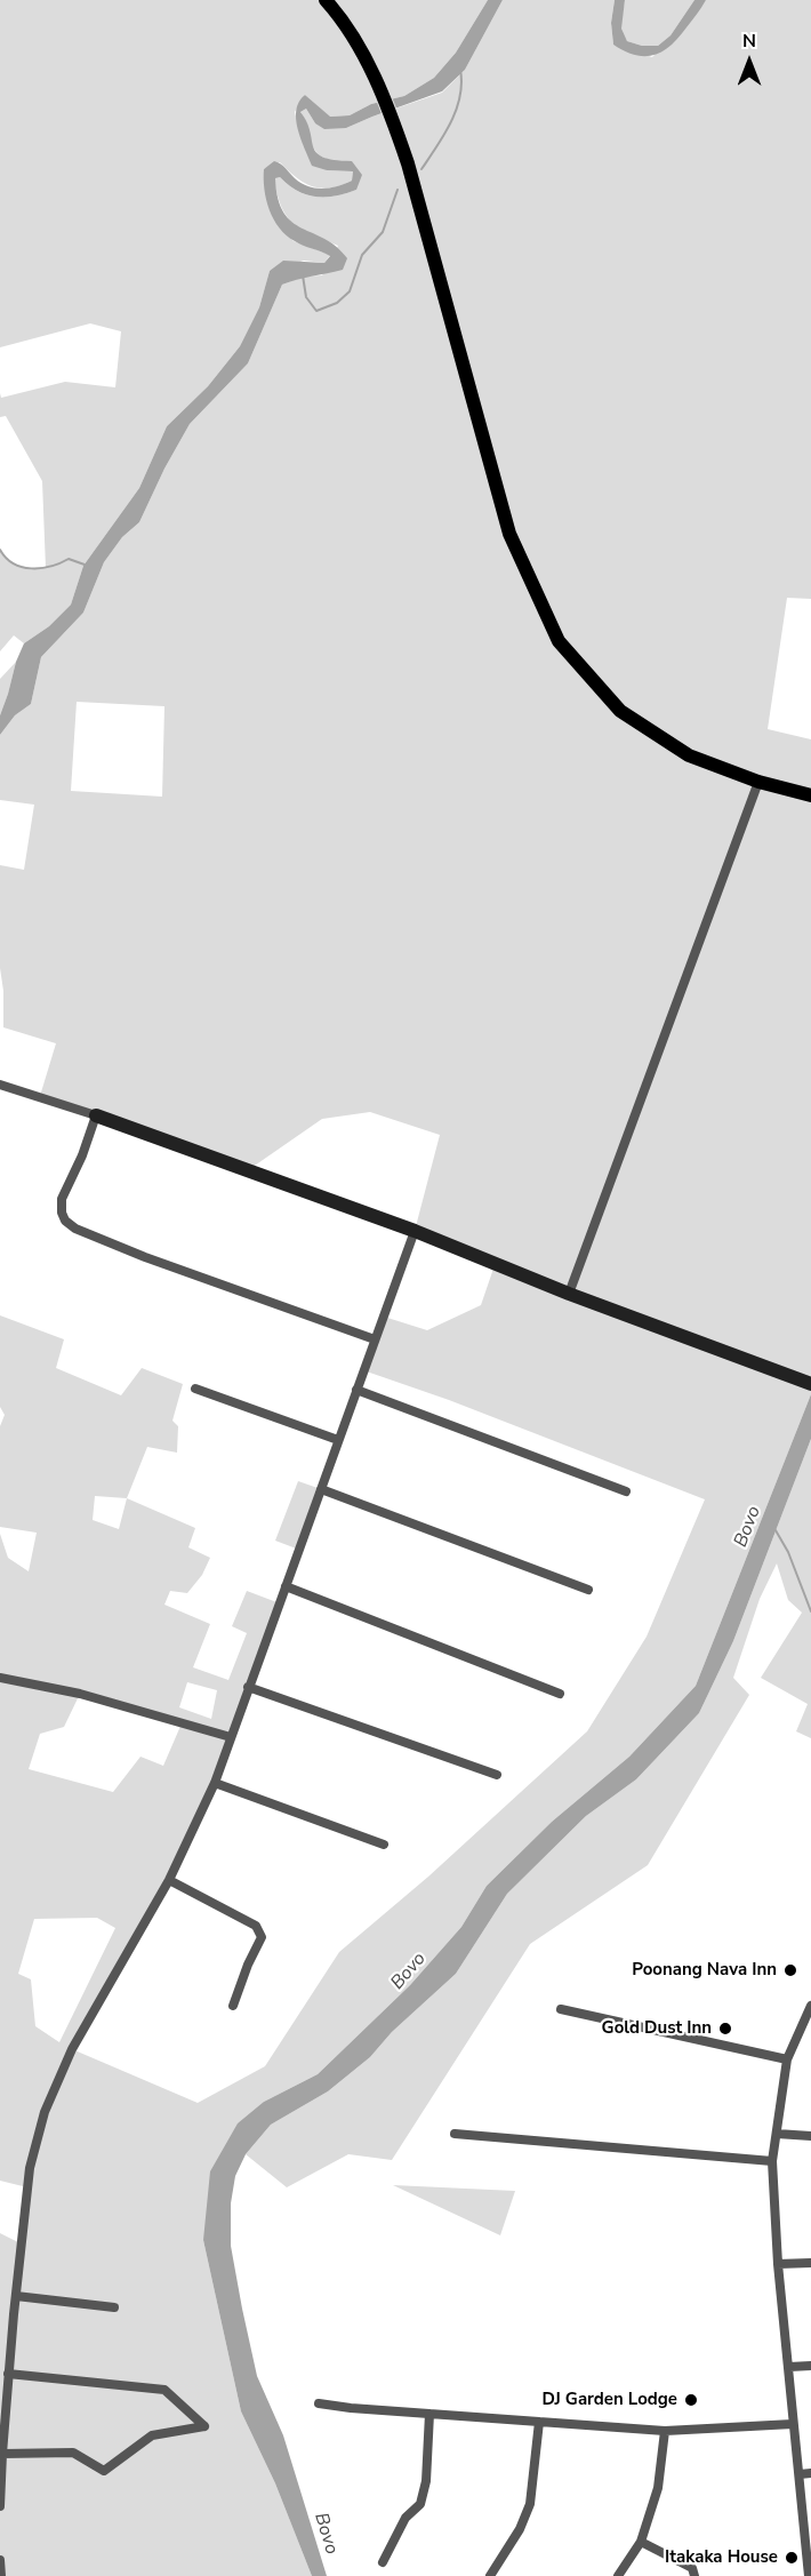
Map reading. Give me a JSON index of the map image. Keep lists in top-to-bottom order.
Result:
{
  "water": ["Bovo"],
  "places": [
    "Poonang Nava Inn",
    "Gold Dust Inn",
    "DJ Garden Lodge",
    "Itakaka House"
  ],
  "north": "top"
}
